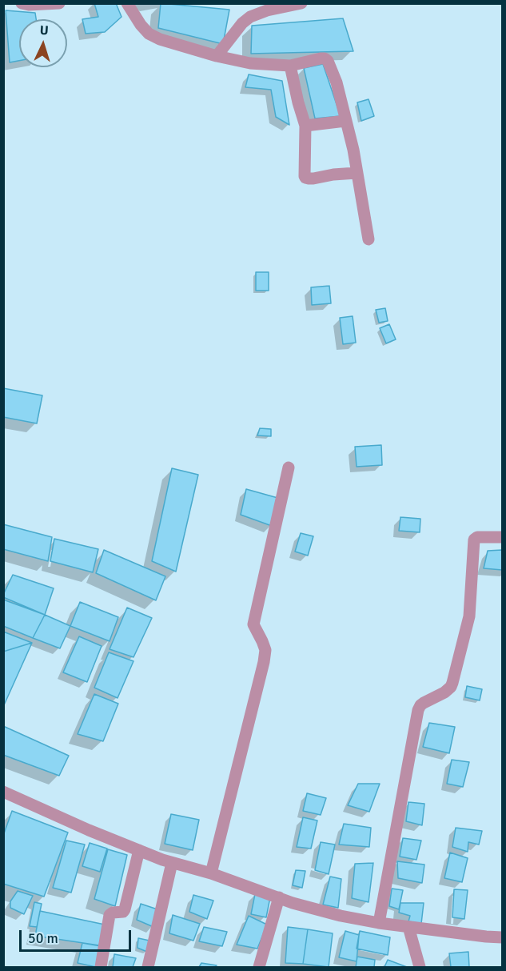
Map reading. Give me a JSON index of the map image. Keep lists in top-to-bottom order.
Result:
{
  "scale_bar": "50 m",
  "north": "top"
}
